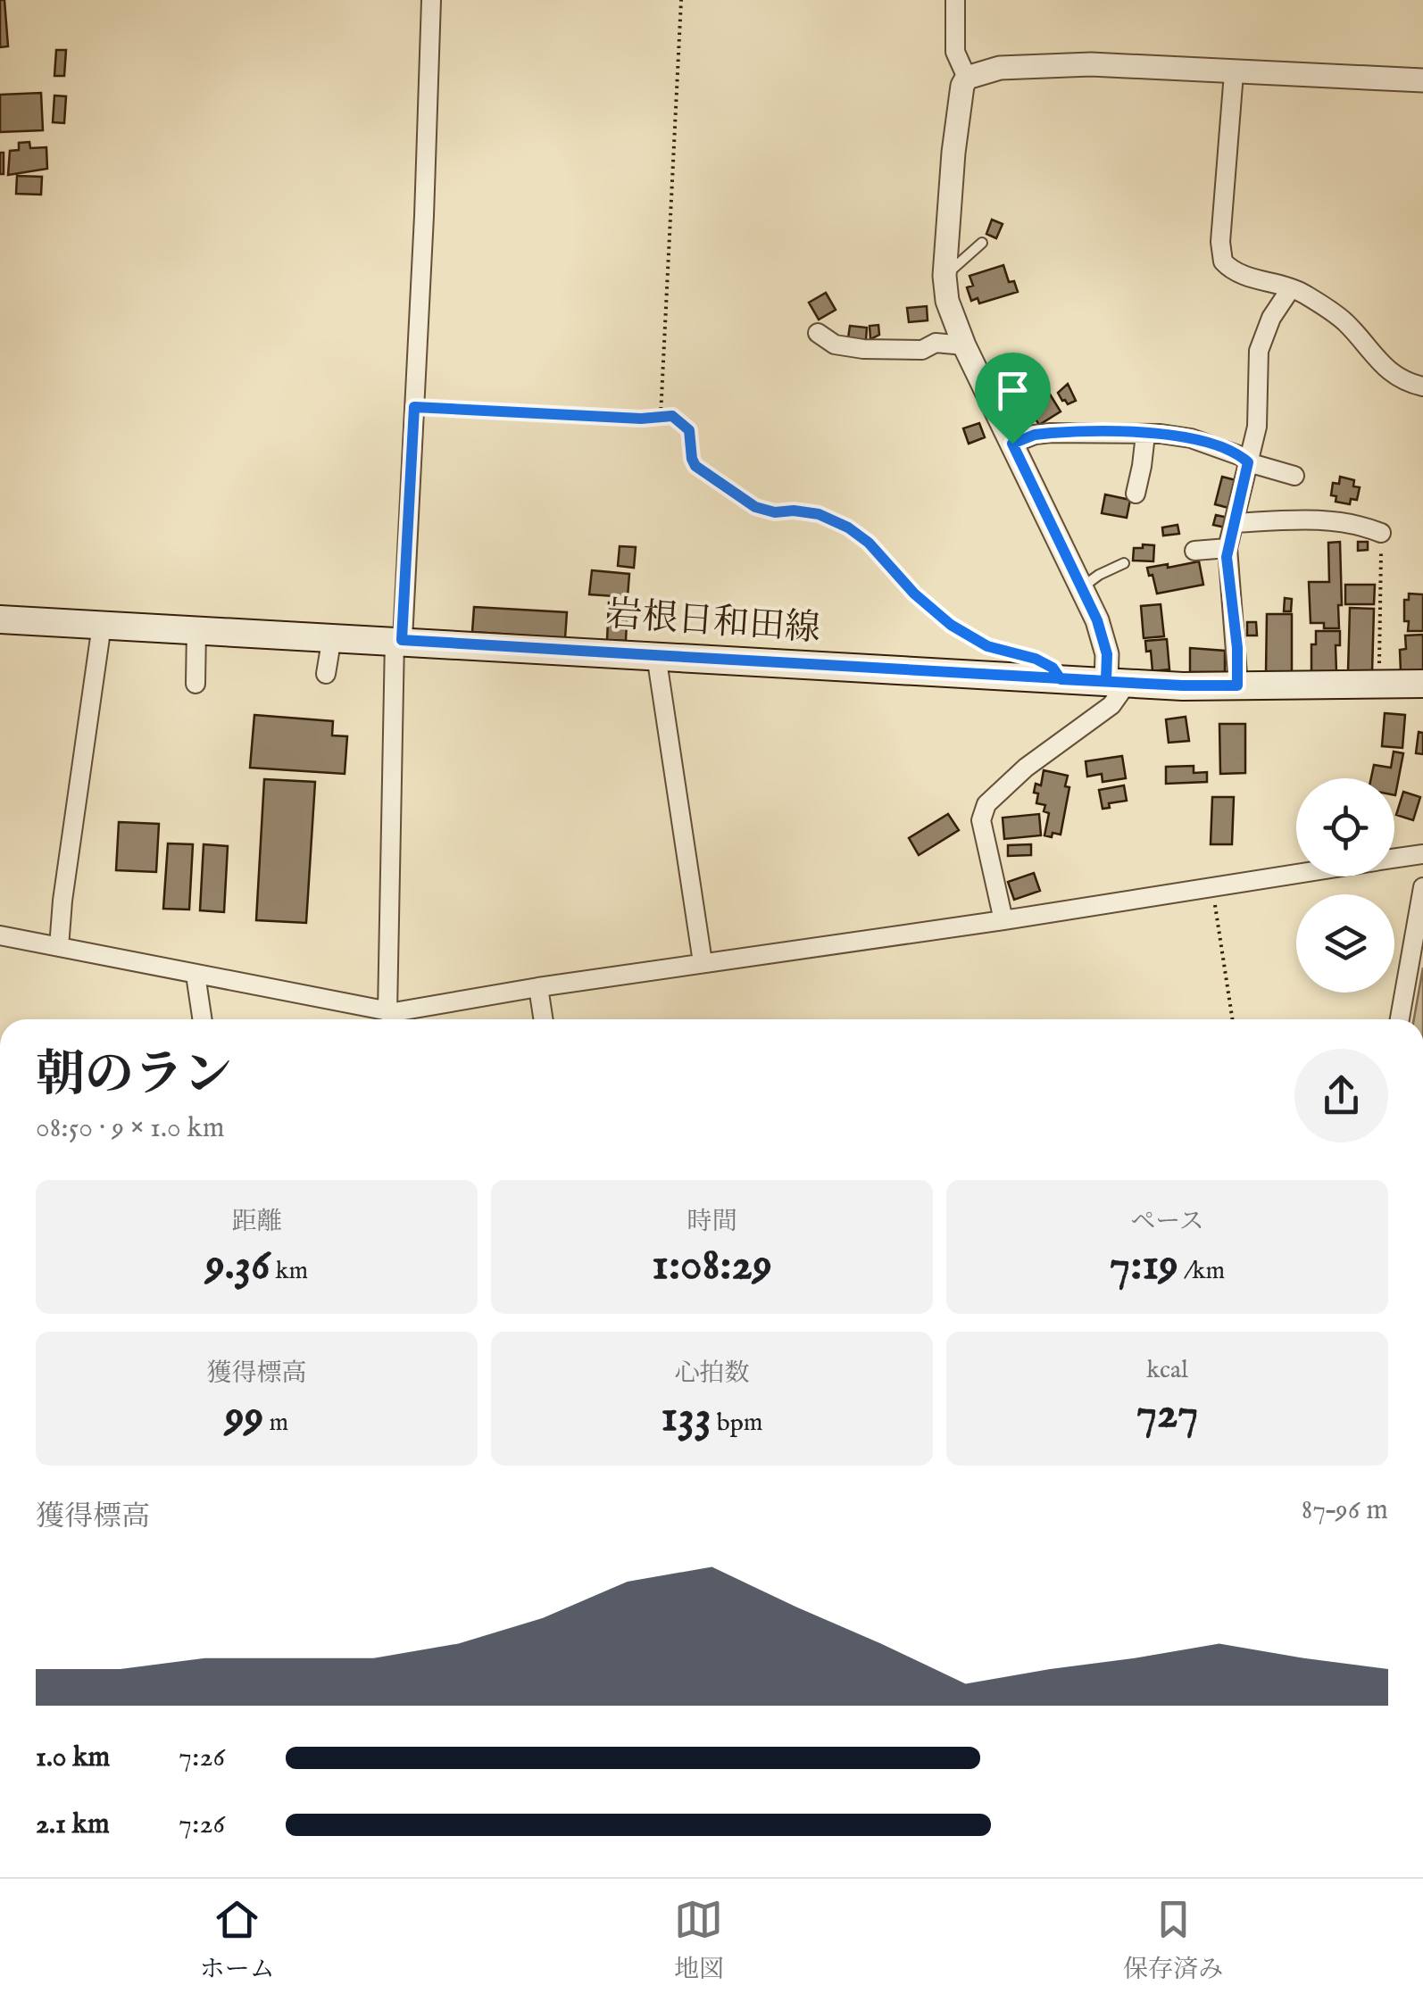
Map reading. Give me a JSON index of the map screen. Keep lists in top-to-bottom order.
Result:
{
  "streets": {
    "main road": ["岩根日和田線"]
  },
  "page": {
    "heading": ["朝のラン", "08:50 · 9 × 1.0 km"],
    "stats": [
      ["距離", "9.36 km"],
      ["時間", "1:08:29"],
      ["ペース", "7:19 /km"],
      ["獲得標高", "99 m"],
      ["心拍数", "133 bpm"],
      ["kcal", "727"]
    ],
    "chart": ["獲得標高", "87–96 m"],
    "list": [
      {
        "name": "1.0 km",
        "note": "7:26"
      },
      {
        "name": "2.1 km",
        "note": "7:26"
      }
    ],
    "tabs": ["ホーム", "地図", "保存済み"]
  }
}
